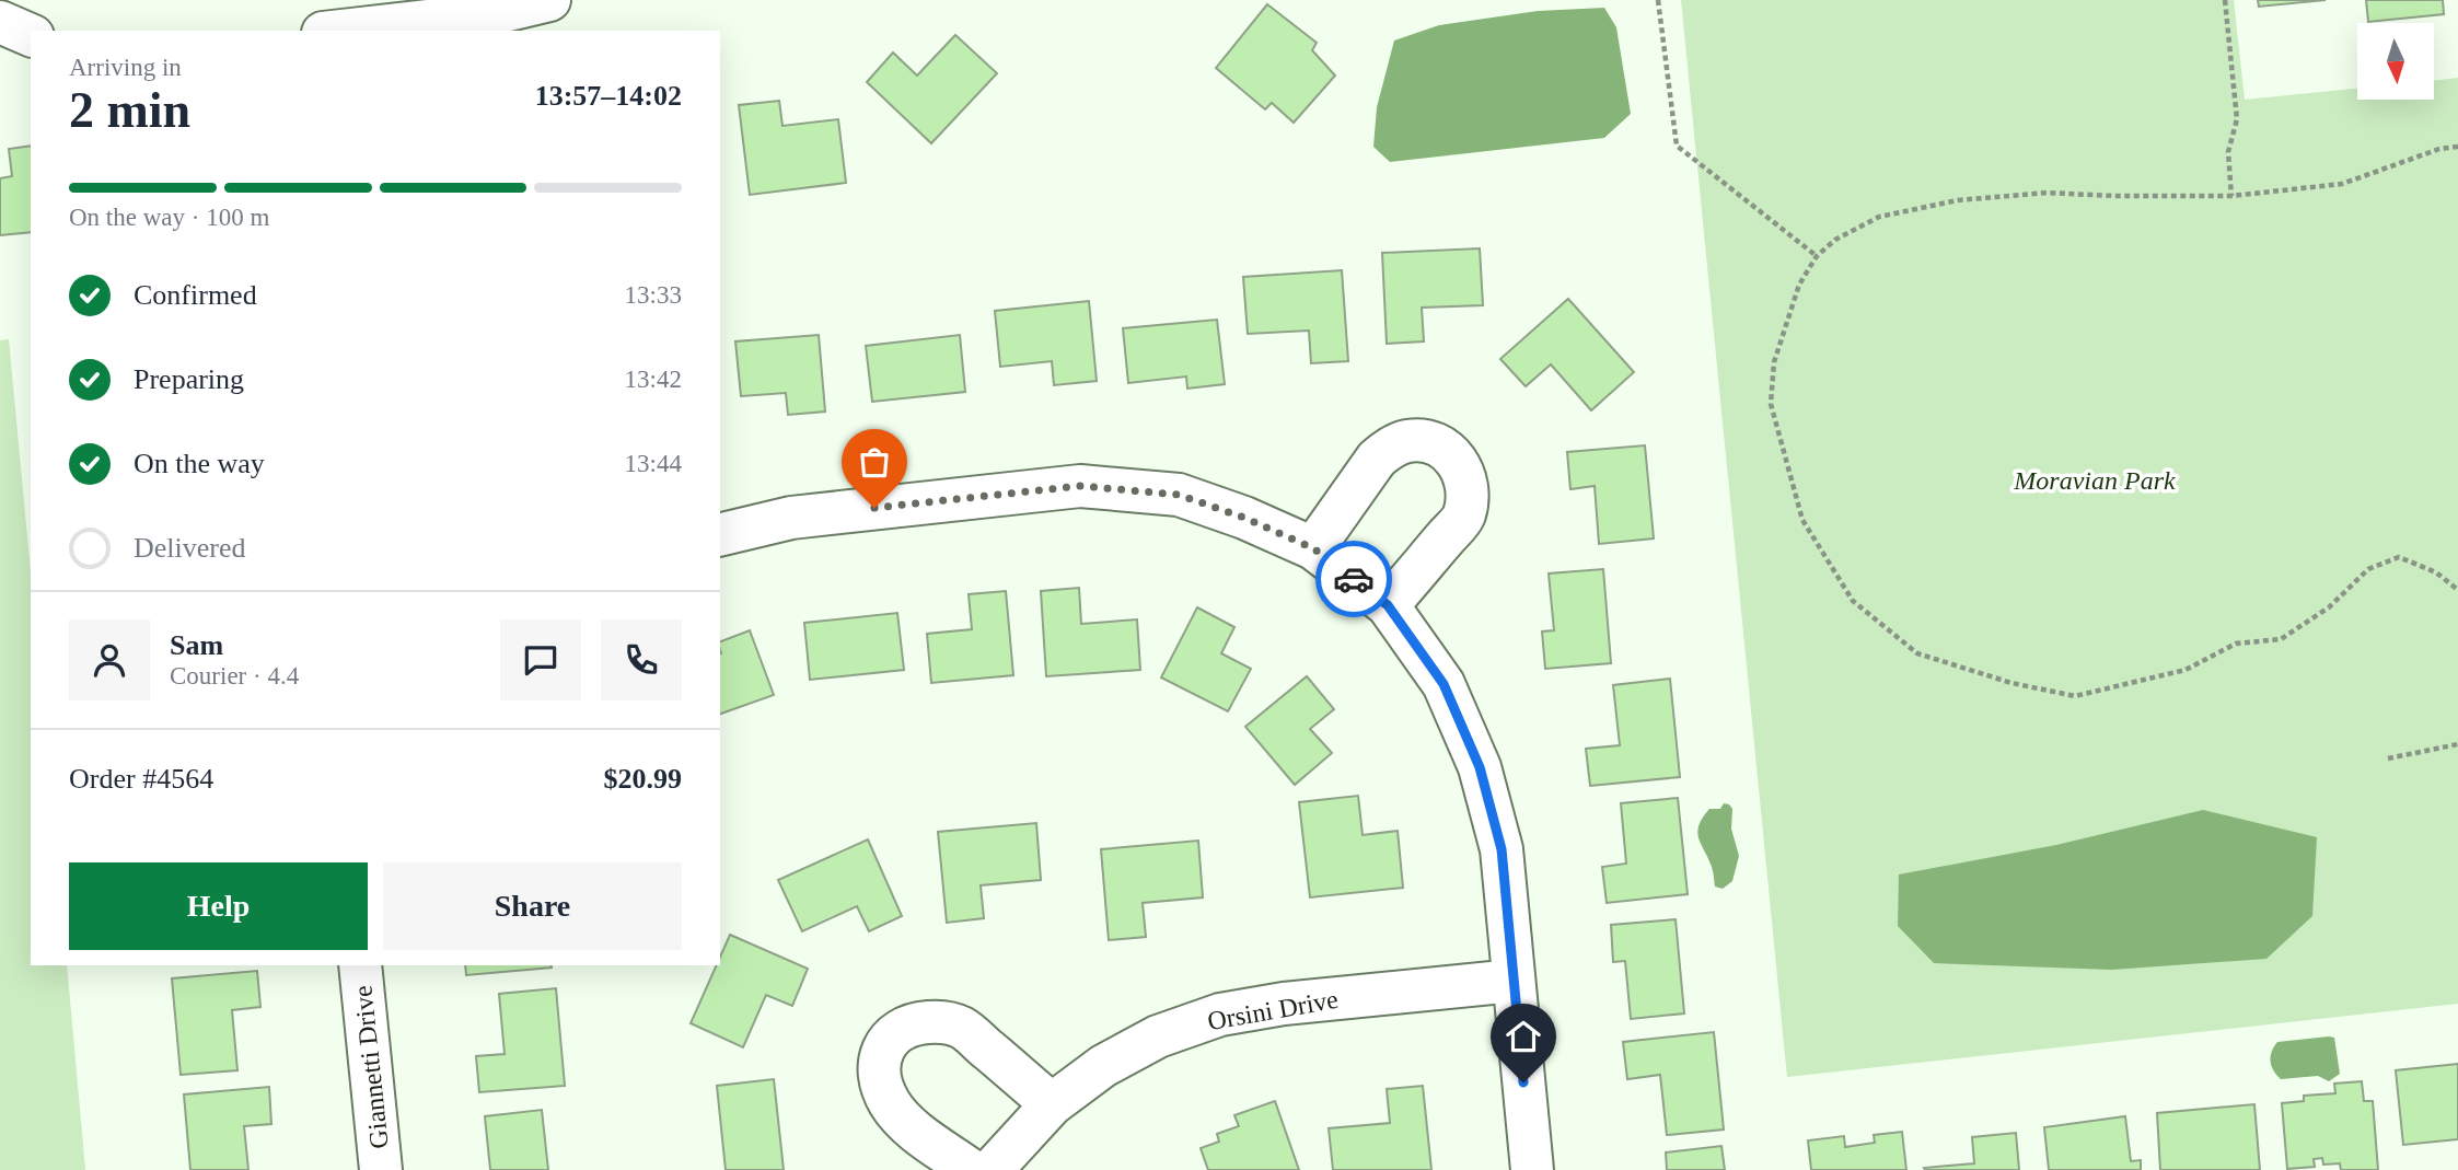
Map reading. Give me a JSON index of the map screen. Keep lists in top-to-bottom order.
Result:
{
  "streets": {
    "street": ["Orsini Drive", "Giannetti Drive"]
  },
  "parks": ["Moravian Park"],
  "north": "bottom",
  "page": {
    "heading": ["2 min", "Arriving in", "13:57–14:02"],
    "panel": [
      "Sam",
      "Courier · 4.4",
      "Order #4564",
      "$20.99"
    ],
    "bar": "On the way · 100 m",
    "list": [
      ["Confirmed", "13:33"],
      ["Preparing", "13:42"],
      ["On the way", "13:44"],
      "Delivered"
    ],
    "buttons": ["Help", "Share"]
  }
}
